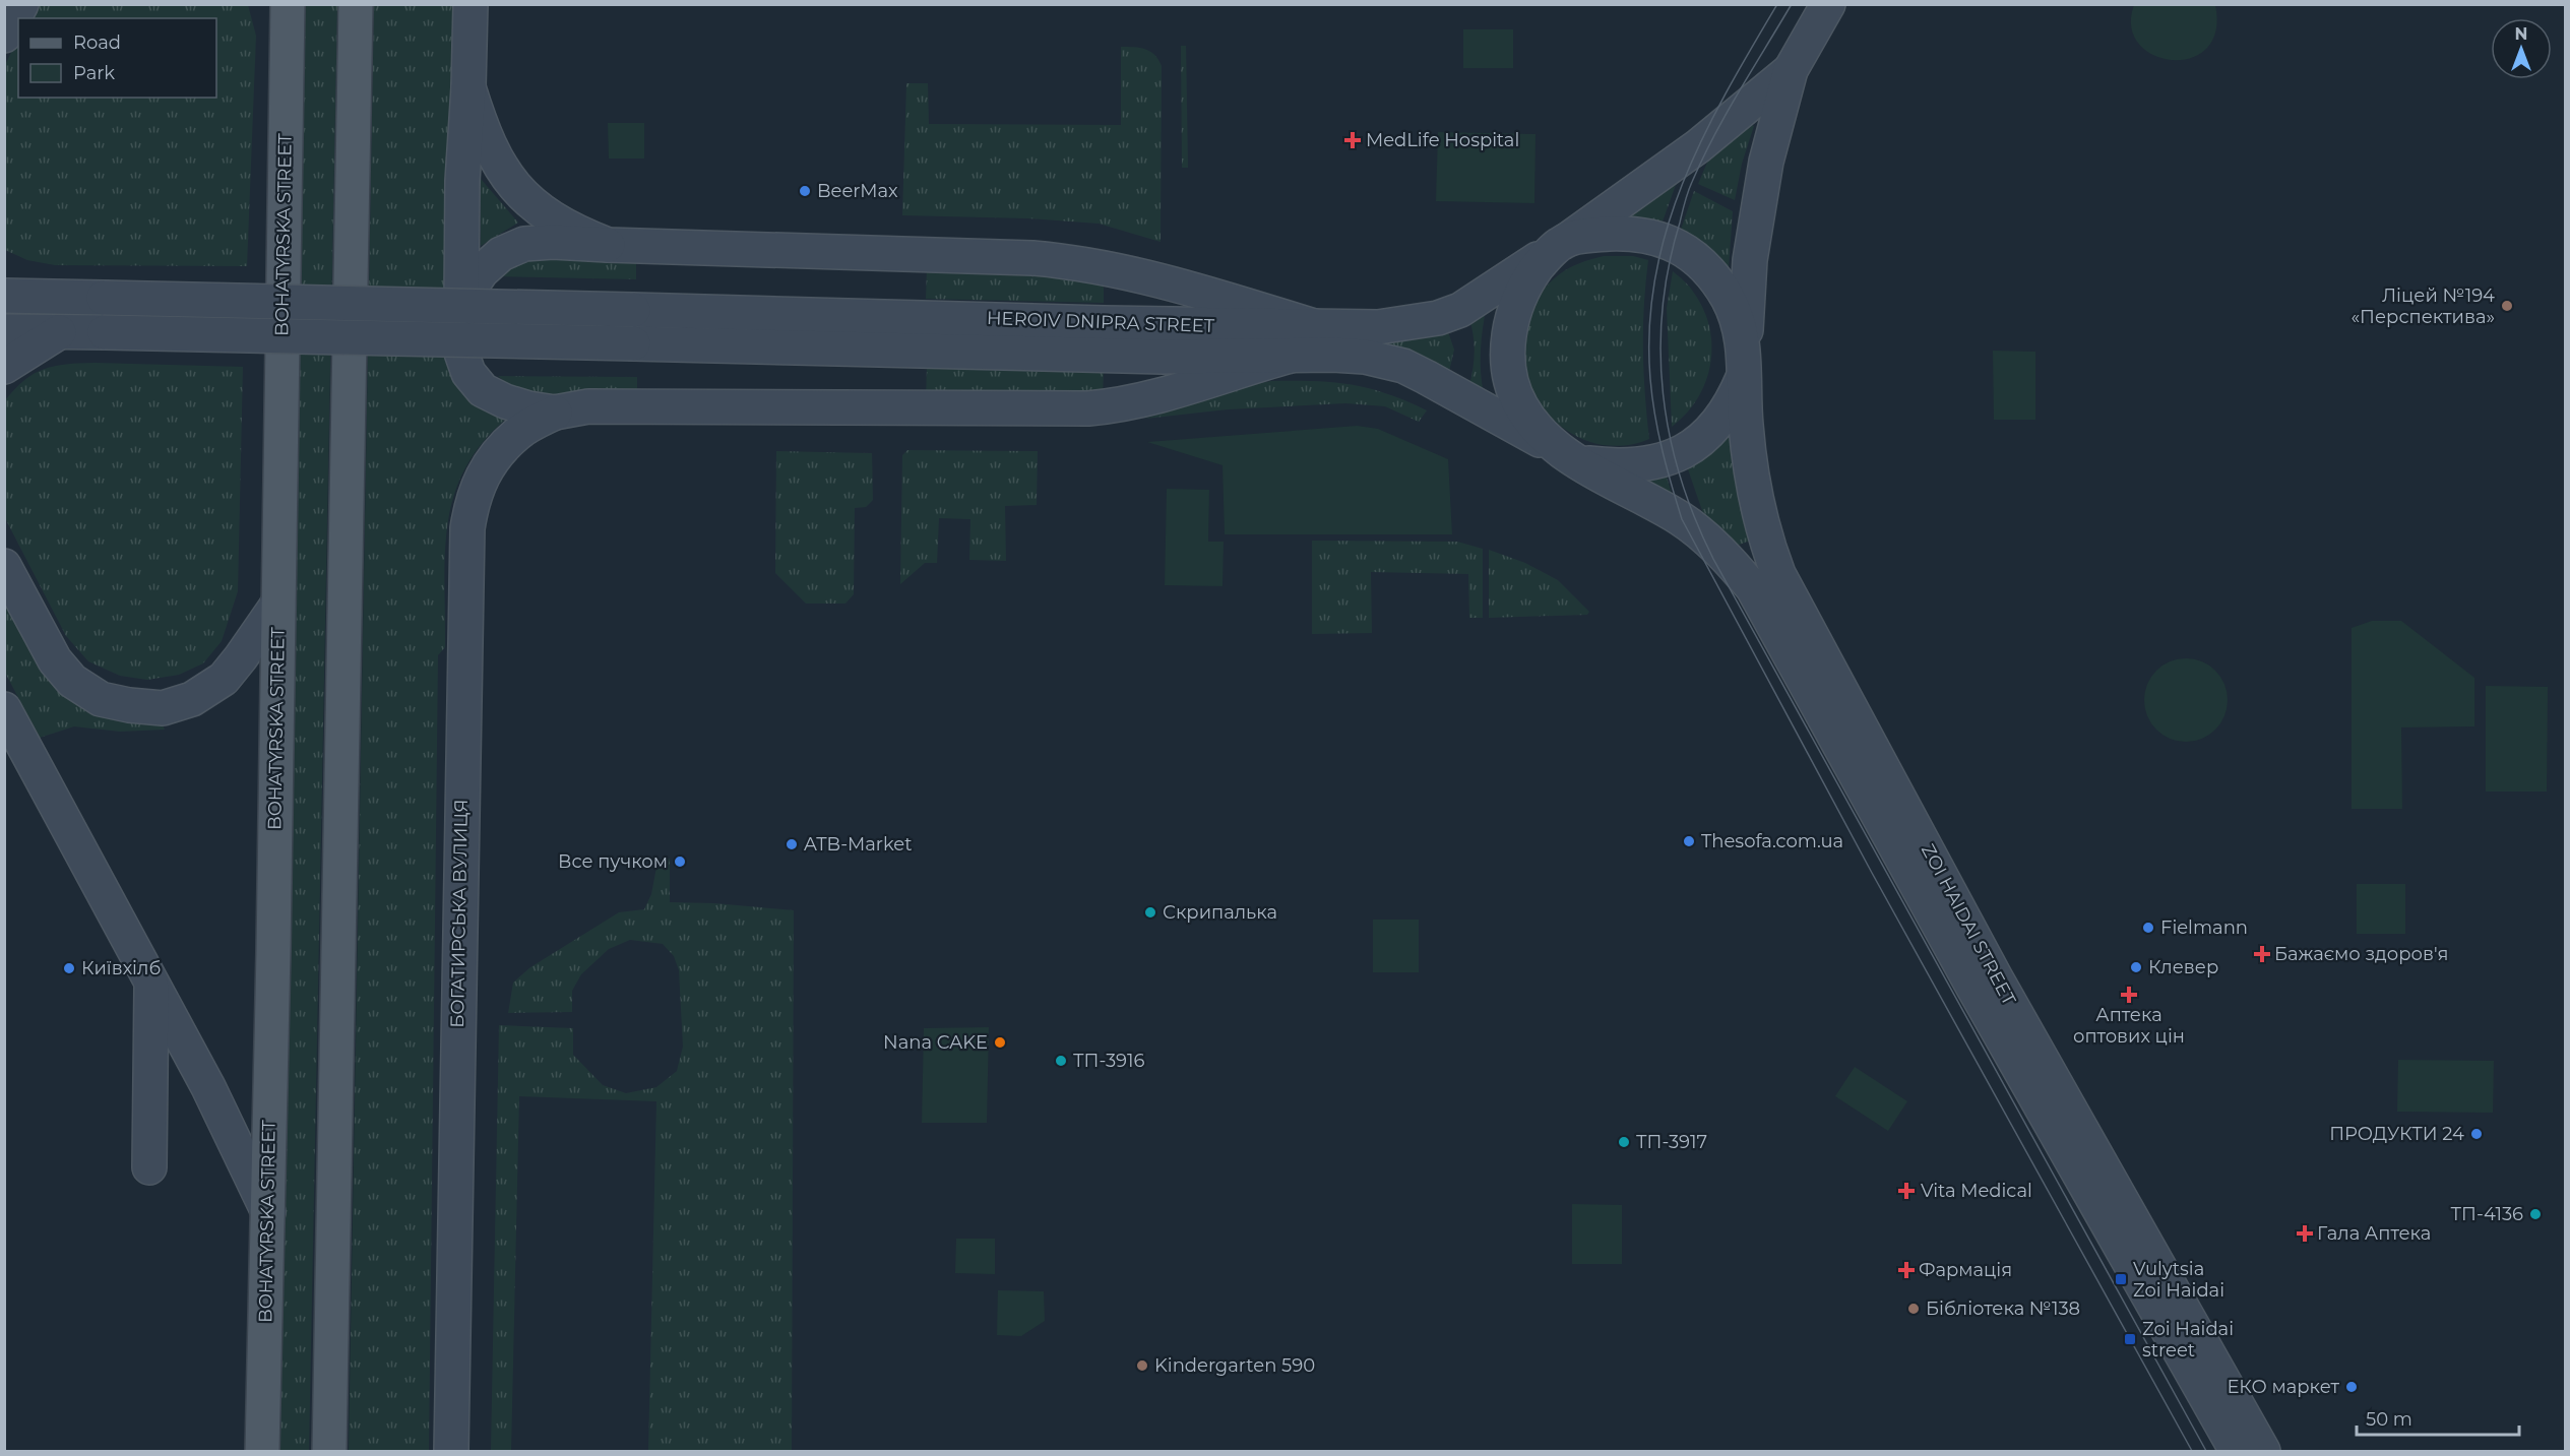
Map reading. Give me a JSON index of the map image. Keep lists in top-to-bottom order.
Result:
{
  "streets": {
    "main road": [
      "BOHATYRSKA STREET",
      "HEROIV DNIPRA STREET",
      "БОГАТИРСЬКА ВУЛИЦЯ",
      "ZOI HAIDAI STREET"
    ]
  },
  "crossings": [
    ["HEROIV DNIPRA STREET", "БОГАТИРСЬКА ВУЛИЦЯ"],
    ["HEROIV DNIPRA STREET", "ZOI HAIDAI STREET"]
  ],
  "places": {
    "health": [
      "MedLife Hospital",
      "Бажаємо здоров'я",
      "Аптека оптових цін",
      "Vita Medical",
      "Гала Аптека",
      "Фармація"
    ],
    "other": [
      "BeerMax",
      "Ліцей №194 «Перспектива»",
      "Thesofa.com.ua",
      "ATB-Market",
      "Все пучком",
      "Скрипалька",
      "Fielmann",
      "Клевер",
      "Київхілб",
      "Nana CAKE",
      "ТП-3916",
      "ПРОДУКТИ 24",
      "ТП-3917",
      "ТП-4136",
      "Бібліотека №138",
      "Kindergarten 590",
      "ЕКО маркет"
    ],
    "transit": ["Vulytsia Zoi Haidai", "Zoi Haidai street"]
  },
  "legend": ["Road", "Park"],
  "scale_bar": "50 m",
  "north": "top"
}
